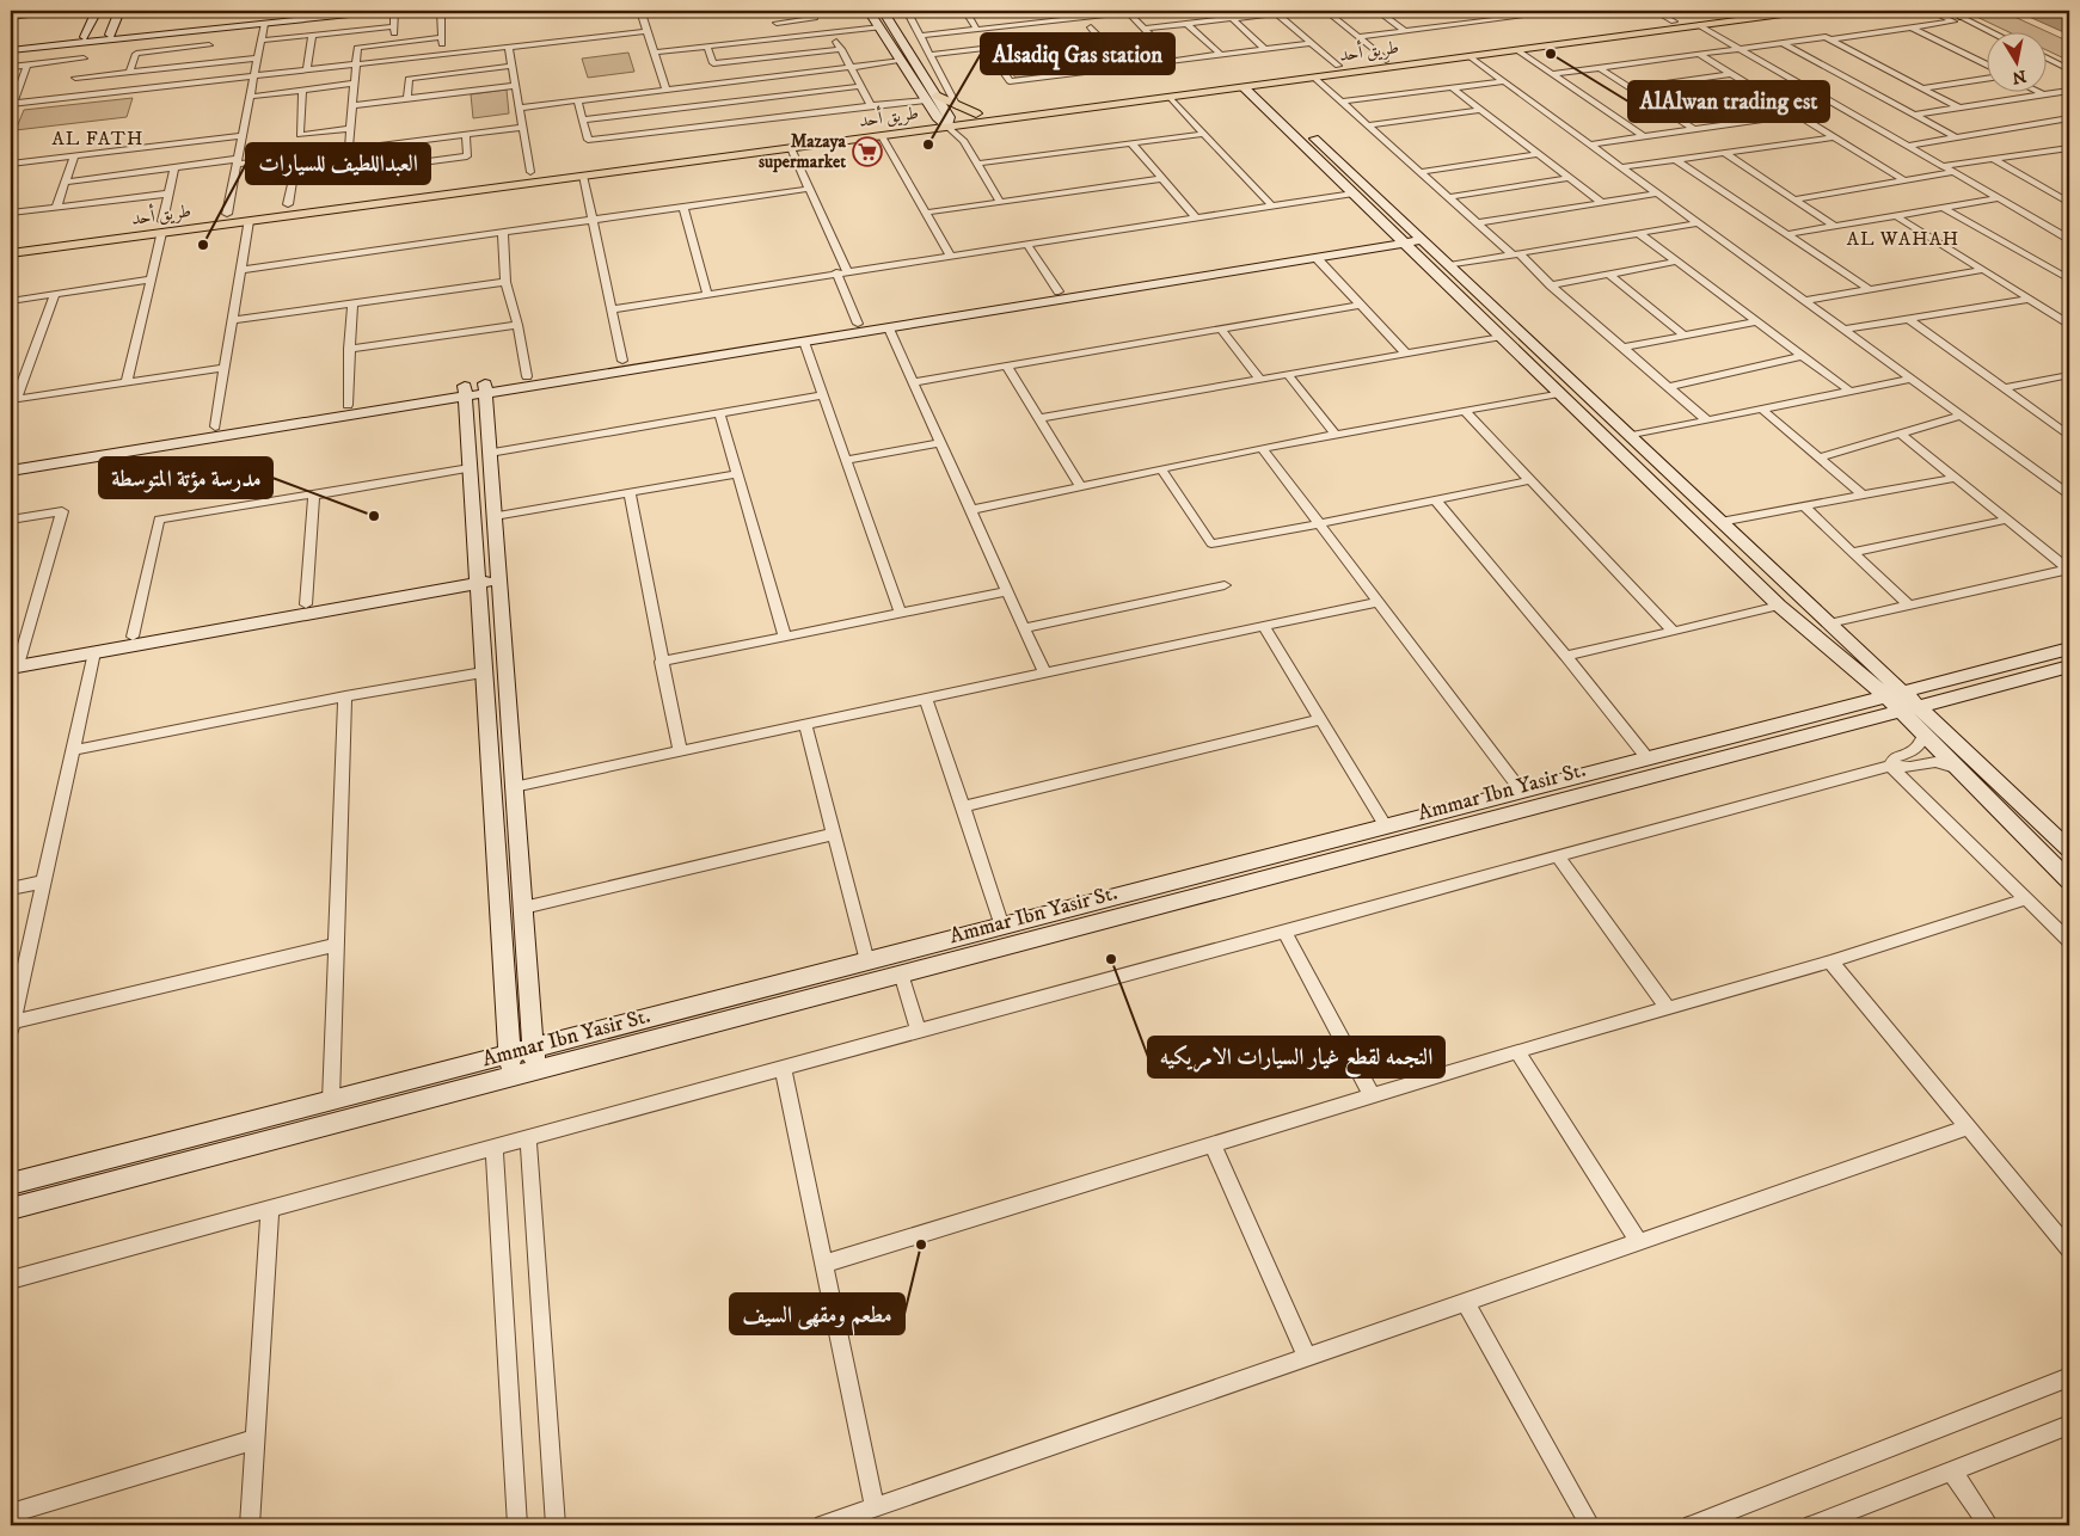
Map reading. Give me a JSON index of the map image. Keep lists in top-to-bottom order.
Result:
{
  "streets": {
    "main road": ["طريق أحد"],
    "street": ["Ammar Ibn Yasir St."]
  },
  "districts": ["AL FATH", "AL WAHAH"],
  "places": {
    "other": [
      "AlAlwan trading est",
      "Alsadiq Gas station",
      "العبداللطيف للسيارات",
      "مدرسة مؤتة المتوسطة",
      "النجمه لقطع غيار السيارات الامريكيه",
      "مطعم ومقهى السيف"
    ],
    "supermarket": ["Mazaya supermarket"]
  },
  "north": "bottom"
}
